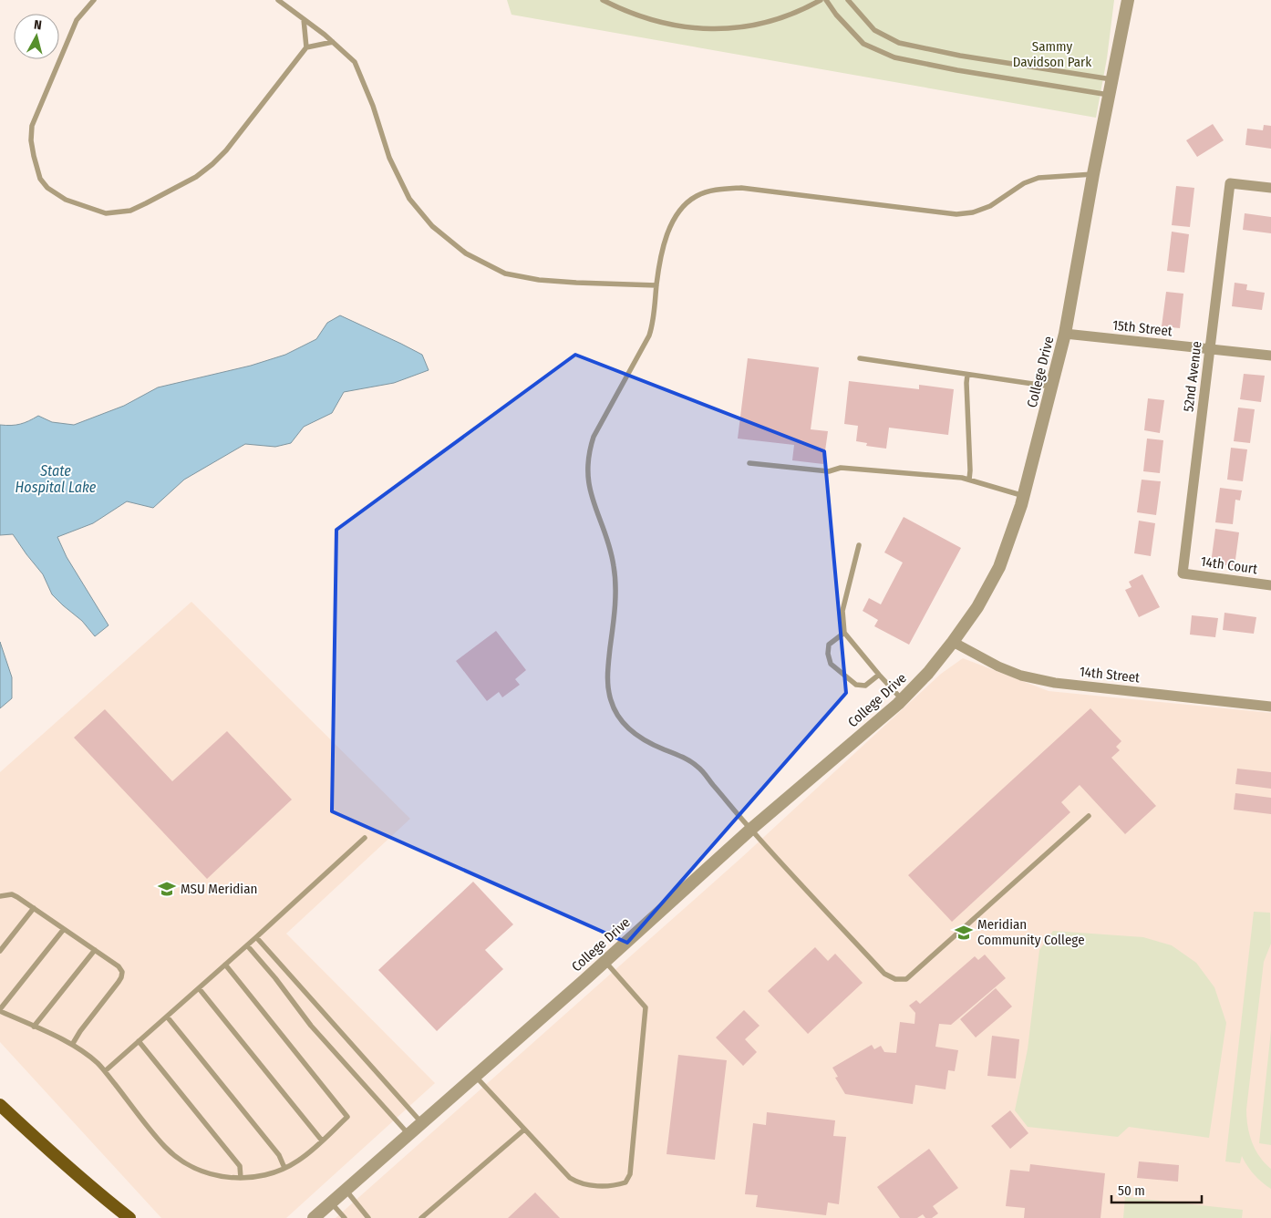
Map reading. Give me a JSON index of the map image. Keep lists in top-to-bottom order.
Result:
{
  "streets": {
    "street": [
      "15th Street",
      "College Drive",
      "52nd Avenue",
      "14th Court",
      "14th Street"
    ]
  },
  "crossings": [
    ["15th Street", "College Drive"],
    ["15th Street", "52nd Avenue"],
    ["College Drive", "14th Street"],
    ["52nd Avenue", "14th Court"]
  ],
  "water": ["State Hospital Lake"],
  "parks": ["Sammy Davidson Park"],
  "places": {
    "school or university": ["MSU Meridian", "Meridian Community College"]
  },
  "scale_bar": "50 m",
  "north": "top"
}
